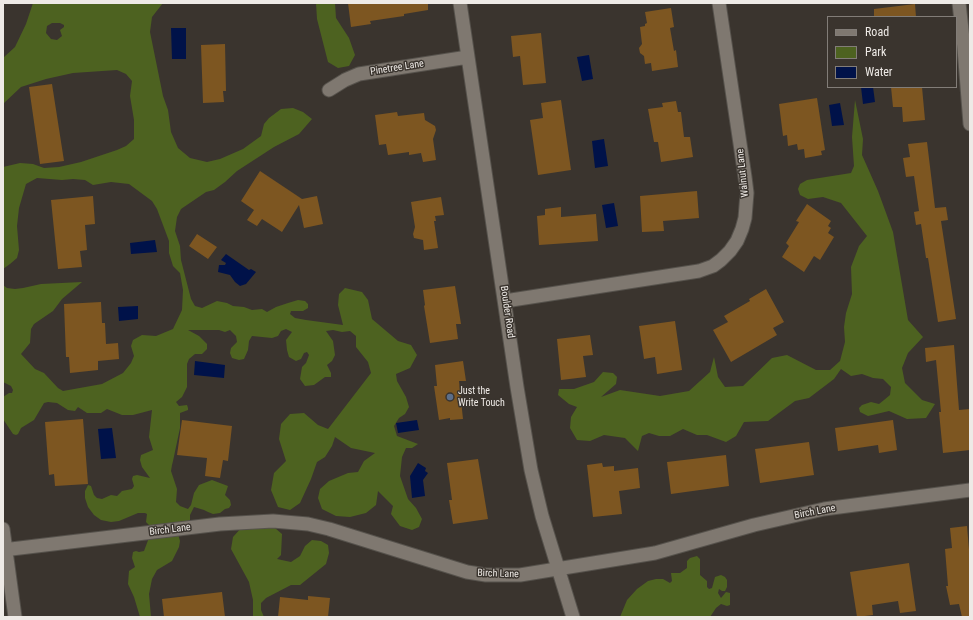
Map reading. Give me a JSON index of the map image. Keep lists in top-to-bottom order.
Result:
{
  "streets": {
    "street": [
      "Pinetree Lane",
      "Walnut Lane",
      "Boulder Road",
      "Birch Lane"
    ]
  },
  "crossings": [
    ["Pinetree Lane", "Boulder Road"],
    ["Walnut Lane", "Boulder Road"],
    ["Boulder Road", "Birch Lane"]
  ],
  "places": ["Just the Write Touch"],
  "legend": ["Road", "Park", "Water"]
}
